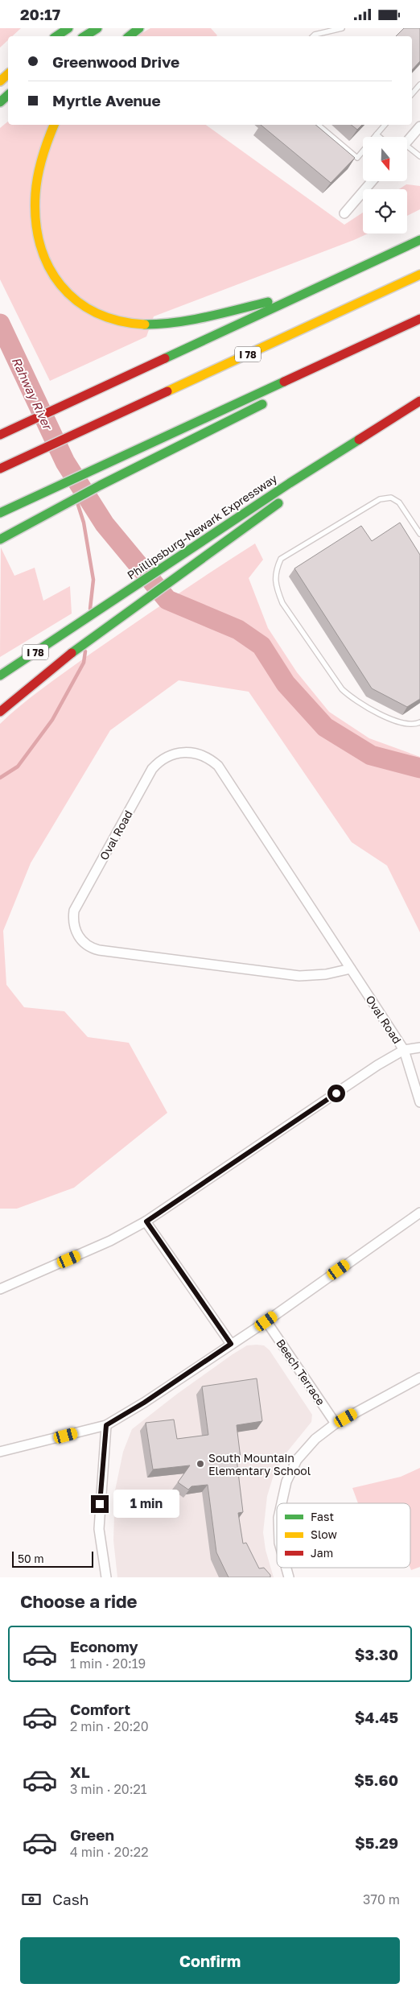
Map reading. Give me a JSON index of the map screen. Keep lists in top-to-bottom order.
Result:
{
  "streets": {
    "main road": ["I 78", "Phillipsburg-Newark Expressway"],
    "street": ["Oval Road", "Beech Terrace"]
  },
  "water": ["Rahway River"],
  "places": ["South Mountain Elementary School"],
  "legend": ["Fast", "Slow", "Jam"],
  "scale_bar": "50 m",
  "north": "bottom",
  "page": {
    "status": "20:17",
    "banner": ["Greenwood Drive", "Myrtle Avenue"],
    "bubble": "1 min",
    "scale": "50 m",
    "heading": "Choose a ride",
    "list": [
      {
        "name": "Economy",
        "note": "1 min · 20:19",
        "value": "$3.30"
      },
      {
        "name": "Comfort",
        "note": "2 min · 20:20",
        "value": "$4.45"
      },
      {
        "name": "XL",
        "note": "3 min · 20:21",
        "value": "$5.60"
      },
      {
        "name": "Green",
        "note": "4 min · 20:22",
        "value": "$5.29"
      }
    ],
    "pay": ["Cash", "370 m"],
    "buttons": "Confirm"
  }
}
